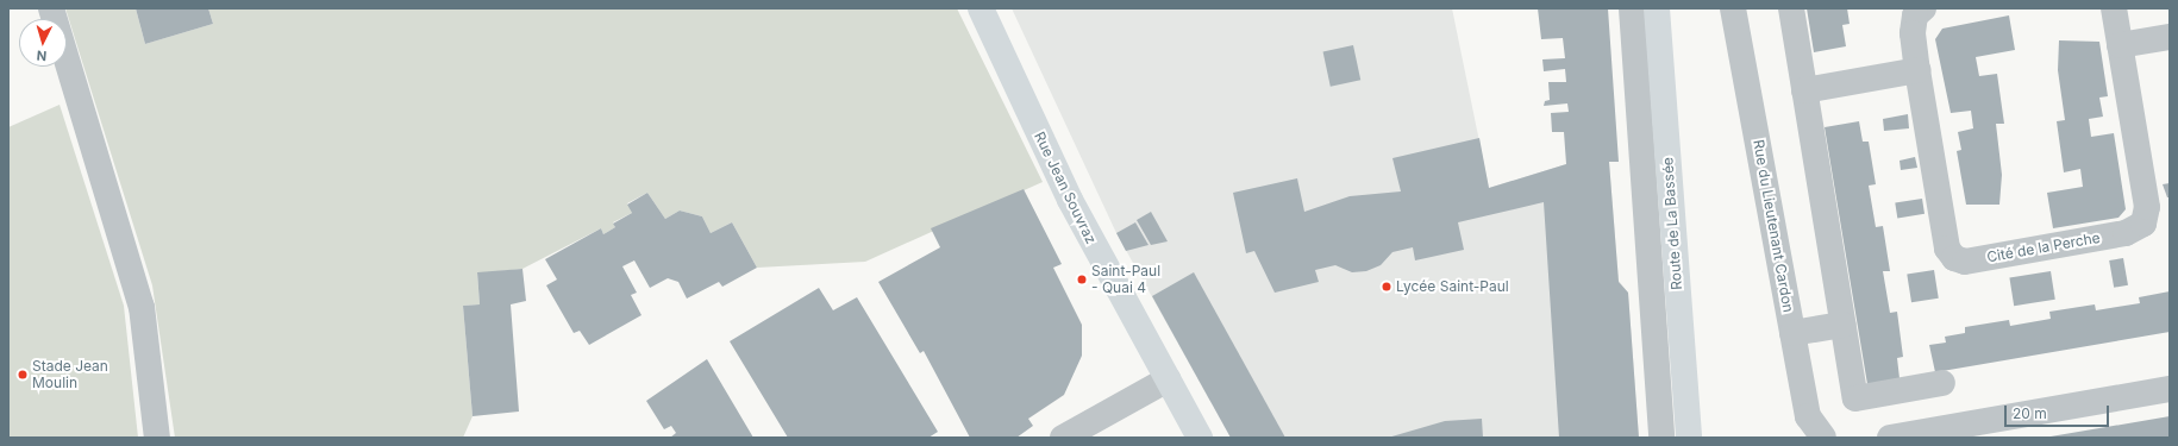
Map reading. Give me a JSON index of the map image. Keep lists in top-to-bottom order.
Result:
{
  "streets": {
    "main road": ["Rue Jean Souvraz", "Route de La Bassée"],
    "street": ["Rue du Lieutenant Cardon", "Cité de la Perche"]
  },
  "places": ["Saint-Paul - Quai 4", "Lycée Saint-Paul", "Stade Jean Moulin"],
  "scale_bar": "20 m",
  "north": "bottom"
}
